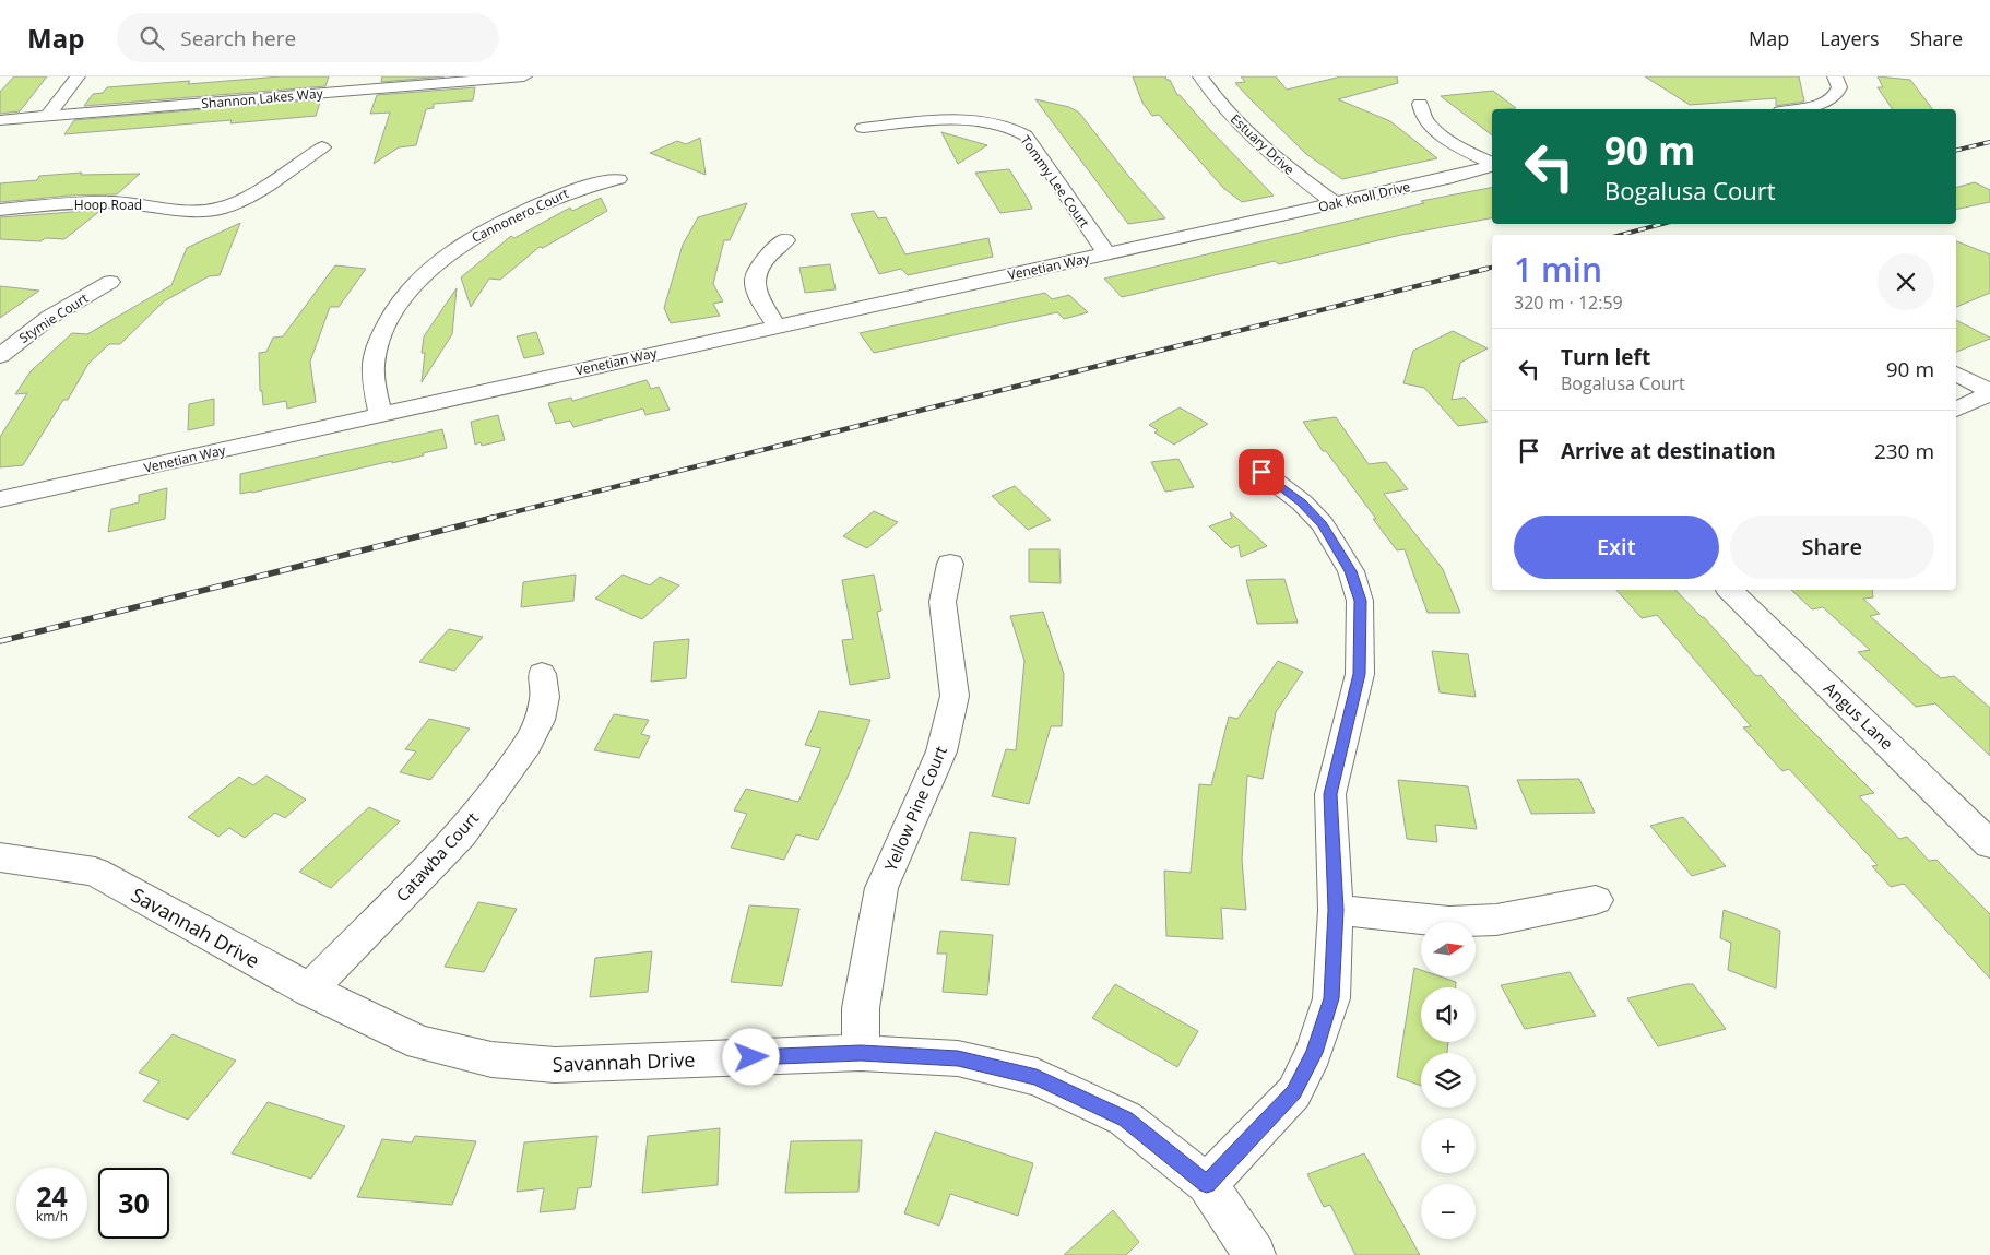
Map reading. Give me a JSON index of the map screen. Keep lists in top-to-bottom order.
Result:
{
  "streets": {
    "street": [
      "Shannon Lakes Way",
      "Estuary Drive",
      "Tommy Lee Court",
      "Oak Knoll Drive",
      "Hoop Road",
      "Cannonero Court",
      "Venetian Way",
      "Stymie Court",
      "Angus Lane",
      "Yellow Pine Court",
      "Catawba Court",
      "Savannah Drive"
    ]
  },
  "crossings": [
    ["Estuary Drive", "Oak Knoll Drive"],
    ["Tommy Lee Court", "Venetian Way"],
    ["Oak Knoll Drive", "Venetian Way"],
    ["Cannonero Court", "Venetian Way"],
    ["Yellow Pine Court", "Savannah Drive"],
    ["Catawba Court", "Savannah Drive"]
  ],
  "north": "right",
  "page": {
    "header": "Map",
    "search": "Search here",
    "nav": ["Map", "Layers", "Share"],
    "turn": ["90 m", "Bogalusa Court"],
    "heading": ["1 min", "320 m · 12:59"],
    "list": [
      {
        "name": "Turn left",
        "note": "Bogalusa Court",
        "value": "90 m"
      },
      {
        "name": "Arrive at destination",
        "value": "230 m"
      }
    ],
    "buttons": ["Exit", "Share"],
    "map_buttons": ["+", "−"],
    "speed": "24 km/h",
    "limit": "30"
  }
}
